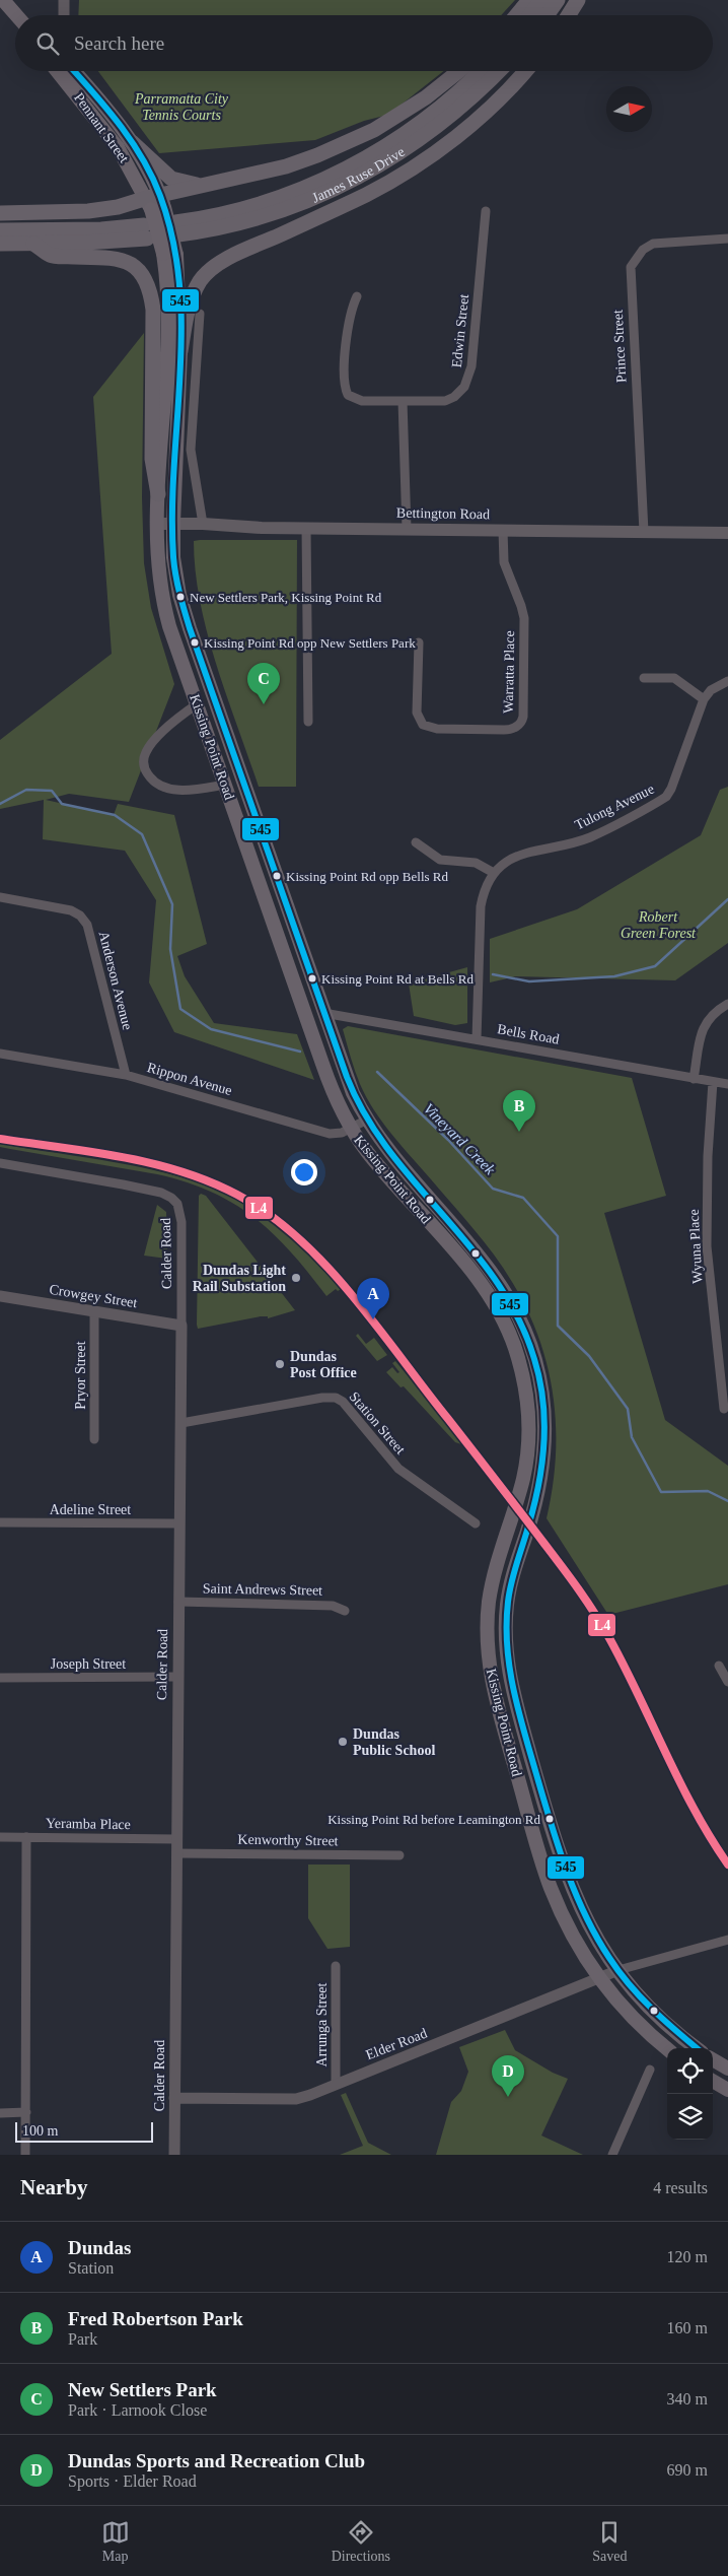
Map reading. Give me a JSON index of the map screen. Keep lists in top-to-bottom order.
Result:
{
  "streets": {
    "highway": ["James Ruse Drive"],
    "main road": ["Pennant Street", "Bettington Road", "Kissing Point Road"],
    "street": [
      "Edwin Street",
      "Prince Street",
      "Warratta Place",
      "Tulong Avenue",
      "Anderson Avenue",
      "Bells Road",
      "Rippon Avenue",
      "Wyuna Place",
      "Calder Road",
      "Crowgey Street",
      "Pryor Street",
      "Station Street",
      "Adeline Street",
      "Saint Andrews Street",
      "Joseph Street",
      "Yeramba Place",
      "Kenworthy Street",
      "Arrunga Street",
      "Elder Road"
    ]
  },
  "crossings": [
    ["Pennant Street", "Kissing Point Road"],
    ["Prince Street", "Bettington Road"],
    ["Bettington Road", "Warratta Place"],
    ["Bettington Road", "Kissing Point Road"],
    ["Kissing Point Road", "Bells Road"],
    ["Kissing Point Road", "Rippon Avenue"],
    ["Kissing Point Road", "Elder Road"],
    ["Tulong Avenue", "Bells Road"],
    ["Anderson Avenue", "Rippon Avenue"],
    ["Bells Road", "Wyuna Place"],
    ["Calder Road", "Crowgey Street"],
    ["Calder Road", "Station Street"],
    ["Calder Road", "Adeline Street"],
    ["Calder Road", "Saint Andrews Street"],
    ["Calder Road", "Joseph Street"],
    ["Calder Road", "Yeramba Place"],
    ["Calder Road", "Kenworthy Street"],
    ["Calder Road", "Elder Road"],
    ["Crowgey Street", "Pryor Street"],
    ["Arrunga Street", "Elder Road"]
  ],
  "water": ["Vineyard Creek"],
  "parks": ["Parramatta City Tennis Courts", "Robert Green Forest"],
  "places": [
    "New Settlers Park, Kissing Point Rd",
    "Kissing Point Rd opp New Settlers Park",
    "Kissing Point Rd opp Bells Rd",
    "Kissing Point Rd at Bells Rd",
    "Dundas Light Rail Substation",
    "Dundas Post Office",
    "Dundas Public School",
    "Kissing Point Rd before Leamington Rd"
  ],
  "lines": ["transit line 545", "transit line L4"],
  "scale_bar": "100 m",
  "north": "right",
  "page": {
    "search": "Search here",
    "pins": [
      "C",
      "B",
      "A",
      "D"
    ],
    "scale": "100 m",
    "heading": ["Nearby", "4 results"],
    "list": [
      {
        "mark": "A",
        "name": "Dundas",
        "note": "Station",
        "value": "120 m"
      },
      {
        "mark": "B",
        "name": "Fred Robertson Park",
        "note": "Park",
        "value": "160 m"
      },
      {
        "mark": "C",
        "name": "New Settlers Park",
        "note": "Park · Larnook Close",
        "value": "340 m"
      },
      {
        "mark": "D",
        "name": "Dundas Sports and Recreation Club",
        "note": "Sports · Elder Road",
        "value": "690 m"
      }
    ],
    "nav": ["Map", "Directions", "Saved"]
  }
}
